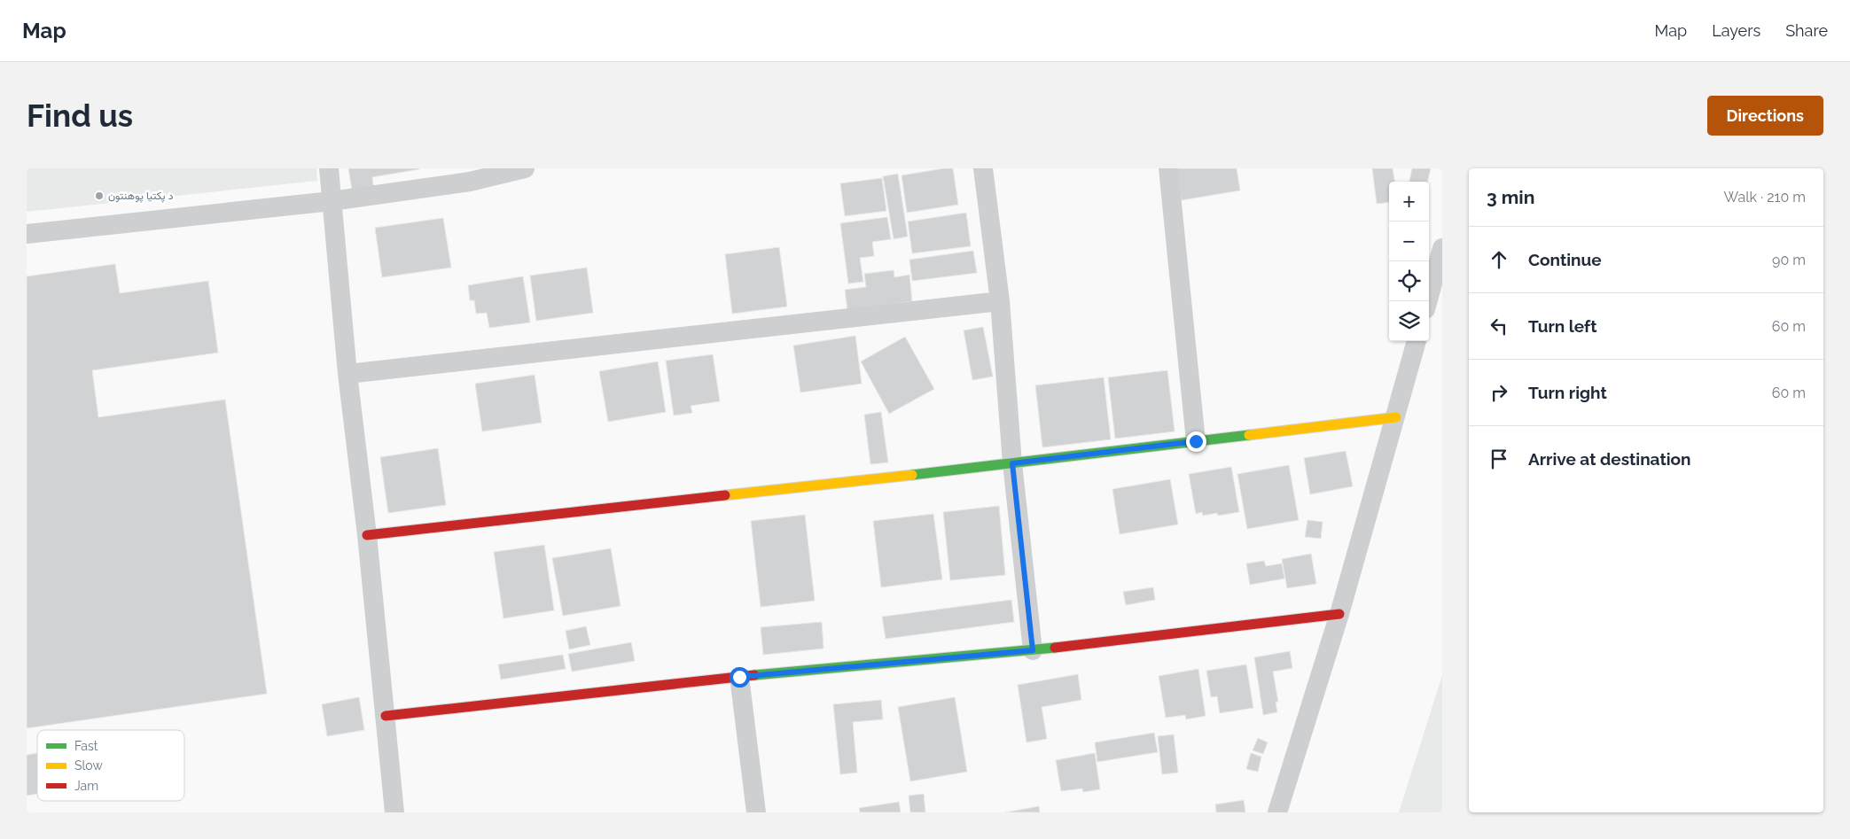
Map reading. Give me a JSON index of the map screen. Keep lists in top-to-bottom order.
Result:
{
  "places": ["د پکتیا پوهنتون"],
  "legend": ["Fast", "Slow", "Jam"],
  "page": {
    "header": "Map",
    "nav": ["Map", "Layers", "Share"],
    "buttons": "Directions",
    "title": "Find us",
    "heading": ["3 min", "Walk · 210 m"],
    "map_buttons": ["+", "−"],
    "list": [
      ["Continue", "90 m"],
      ["Turn left", "60 m"],
      ["Turn right", "60 m"],
      "Arrive at destination"
    ]
  }
}
